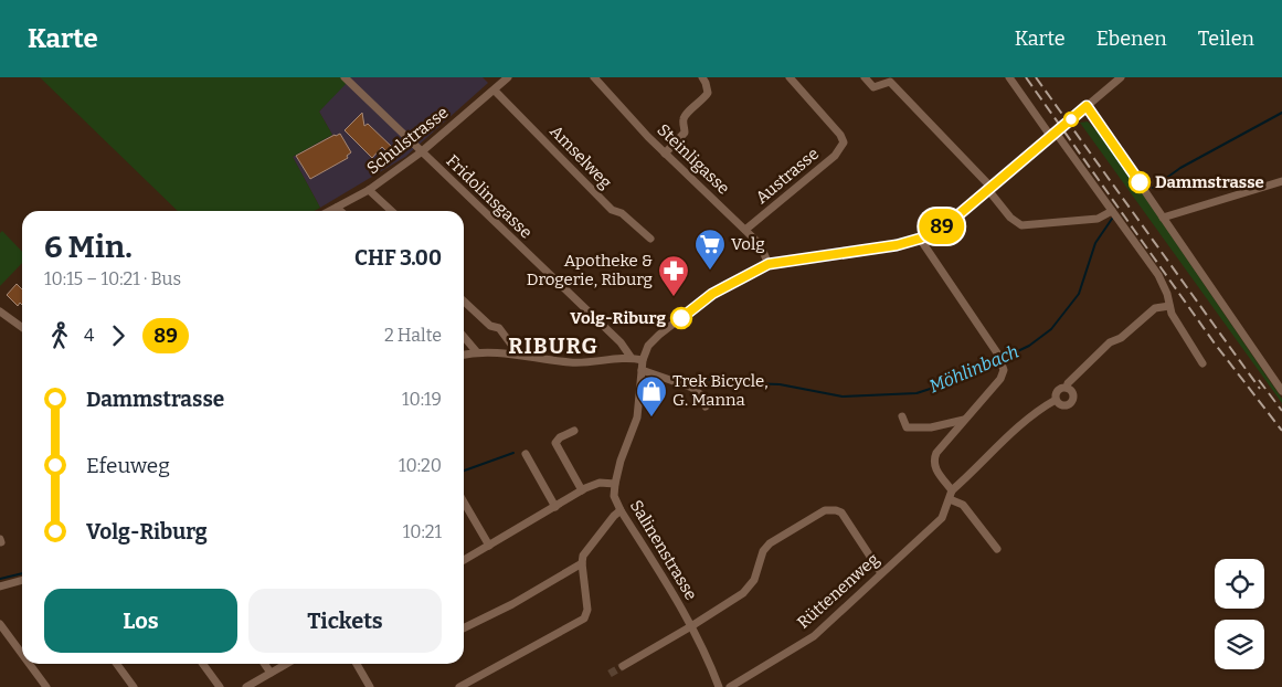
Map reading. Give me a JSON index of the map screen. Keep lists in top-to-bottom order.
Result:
{
  "streets": {
    "street": [
      "Schulstrasse",
      "Amselweg",
      "Steinligasse",
      "Austrasse",
      "Fridolinsgasse",
      "Salinenstrasse",
      "Rüttenenweg"
    ]
  },
  "crossings": [
    ["Schulstrasse", "Amselweg"],
    ["Schulstrasse", "Fridolinsgasse"],
    ["Steinligasse", "Austrasse"]
  ],
  "districts": ["RIBURG"],
  "water": ["Möhlinbach"],
  "places": {
    "other": ["Dammstrasse", "Volg-Riburg"],
    "supermarket": ["Volg"],
    "pharmacy": ["Apotheke & Drogerie, Riburg"],
    "shop": ["Trek Bicycle, G. Manna"]
  },
  "lines": ["bus line 89"],
  "page": {
    "header": "Karte",
    "nav": ["Karte", "Ebenen", "Teilen"],
    "on_map": "89",
    "heading": ["6 Min.", "10:15 – 10:21 · Bus", "CHF 3.00"],
    "legs": ["4", "89", "2 Halte"],
    "list": [
      {
        "name": "Dammstrasse",
        "value": "10:19"
      },
      {
        "name": "Efeuweg",
        "value": "10:20"
      },
      {
        "name": "Volg-Riburg",
        "value": "10:21"
      }
    ],
    "buttons": ["Los", "Tickets"]
  }
}
